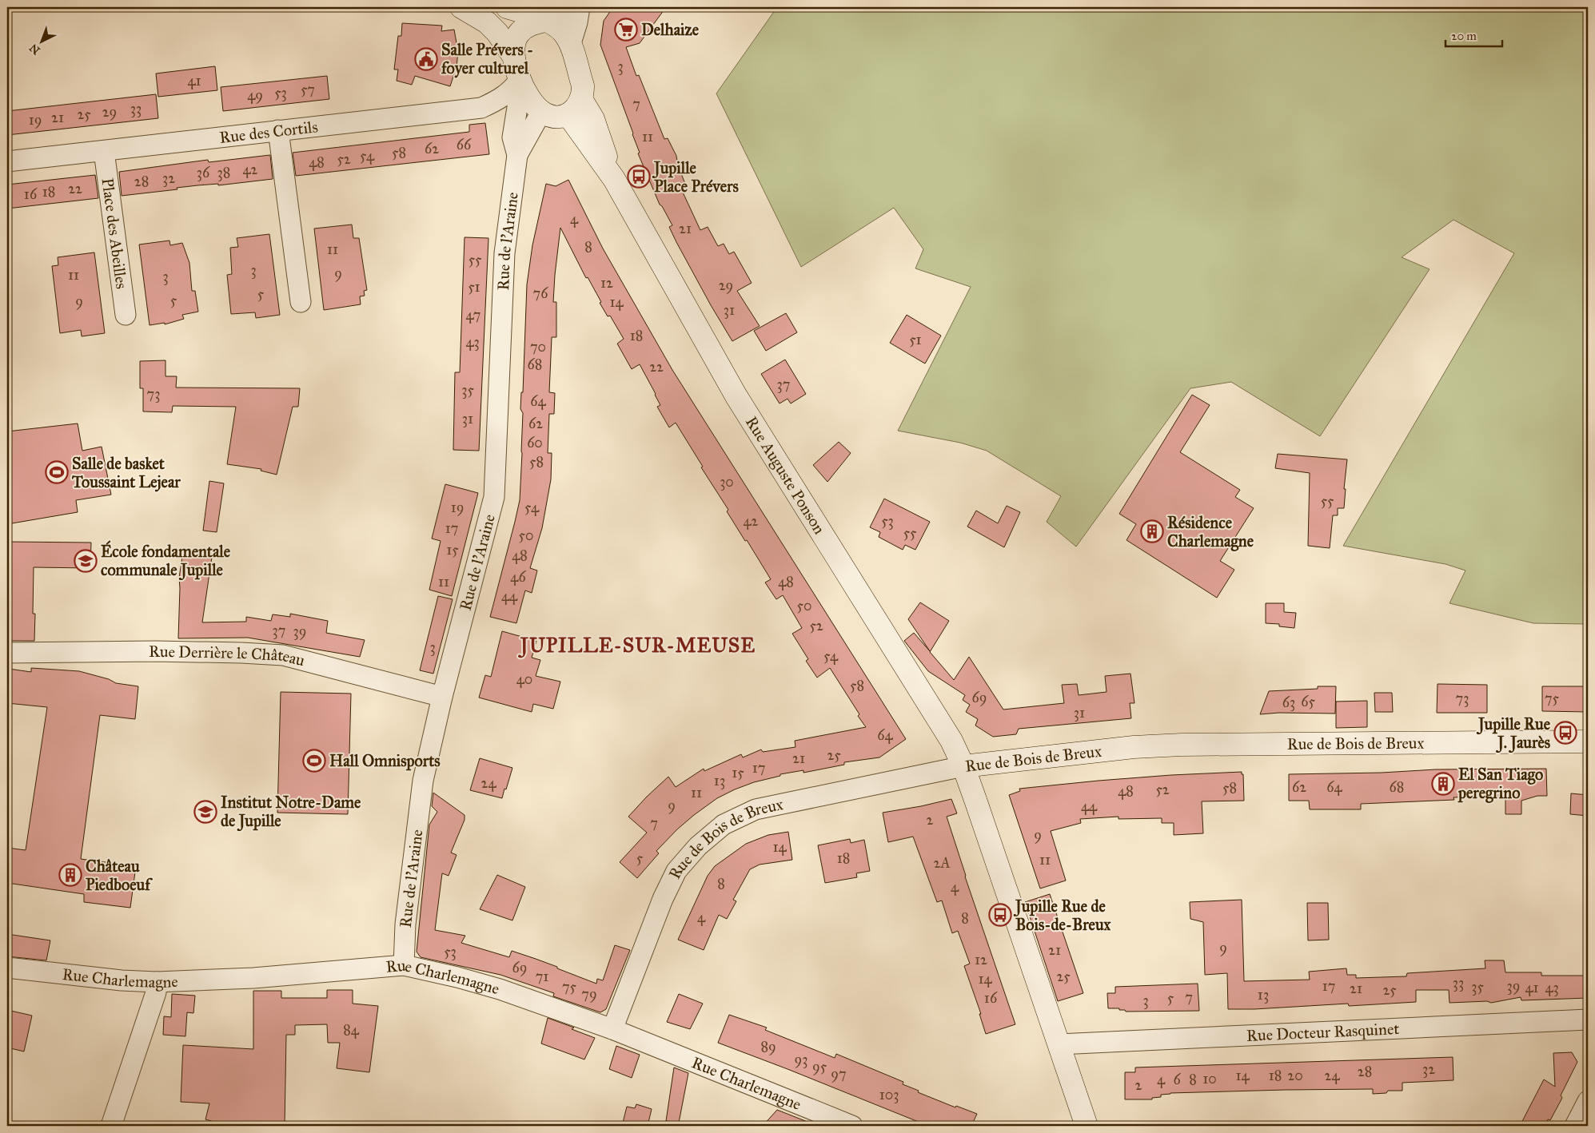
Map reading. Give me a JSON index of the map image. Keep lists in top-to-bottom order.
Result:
{
  "streets": {
    "street": [
      "Rue des Cortils",
      "Place des Abeilles",
      "Rue de l'Araine",
      "Rue Auguste Ponson",
      "Rue Derrière le Château",
      "Rue de Bois de Breux",
      "Rue Charlemagne",
      "Rue Docteur Rasquinet"
    ]
  },
  "crossings": [
    ["Rue des Cortils", "Place des Abeilles"],
    ["Rue des Cortils", "Rue Auguste Ponson"],
    ["Rue de l'Araine", "Rue Derrière le Château"],
    ["Rue de l'Araine", "Rue Charlemagne"],
    ["Rue Auguste Ponson", "Rue de Bois de Breux"],
    ["Rue Auguste Ponson", "Rue Docteur Rasquinet"],
    ["Rue de Bois de Breux", "Rue Charlemagne"]
  ],
  "districts": ["JUPILLE-SUR-MEUSE"],
  "places": {
    "supermarket": ["Delhaize"],
    "public building": ["Salle Prévers - foyer culturel"],
    "bus stop": ["Jupille Place Prévers", "Jupille Rue J. Jaurès", "Jupille Rue de Bois-de-Breux"],
    "sports": ["Salle de basket Toussaint Lejear", "Hall Omnisports"],
    "building": ["Résidence Charlemagne", "El San Tiago peregrino", "Château Piedboeuf"],
    "school or university": ["École fondamentale communale Jupille", "Institut Notre-Dame de Jupille"]
  },
  "house_numbers": [
    "3",
    "41",
    "57",
    "53",
    "49",
    "7",
    "33",
    "29",
    "25",
    "21",
    "19",
    "11",
    "66",
    "62",
    "58",
    "54",
    "52",
    "48",
    "42",
    "36",
    "38",
    "32",
    "28",
    "22",
    "18",
    "16",
    "4",
    "21",
    "8",
    "11",
    "55",
    "3",
    "9",
    "11",
    "3",
    "12",
    "29",
    "51",
    "76",
    "5",
    "5",
    "9",
    "14",
    "31",
    "47",
    "18",
    "51",
    "43",
    "70",
    "68",
    "22",
    "37",
    "35",
    "73",
    "64",
    "31",
    "62",
    "60",
    "58",
    "30",
    "55",
    "19",
    "54",
    "42",
    "53",
    "17",
    "55",
    "50",
    "15",
    "48",
    "46",
    "11",
    "48",
    "44",
    "50",
    "52",
    "37",
    "39",
    "3",
    "54",
    "40",
    "58",
    "69",
    "73",
    "75",
    "65",
    "63",
    "31",
    "64",
    "25",
    "21",
    "17",
    "15",
    "13",
    "24",
    "62",
    "64",
    "68",
    "58",
    "52",
    "48",
    "11",
    "9",
    "44",
    "2",
    "7",
    "9",
    "14",
    "5",
    "18",
    "11",
    "2A",
    "8",
    "4",
    "4",
    "8",
    "9",
    "21",
    "53",
    "12",
    "69",
    "71",
    "25",
    "14",
    "33",
    "17",
    "39",
    "75",
    "35",
    "41",
    "43",
    "21",
    "25",
    "79",
    "13",
    "7",
    "16",
    "5",
    "3",
    "84",
    "89",
    "93",
    "95",
    "32",
    "28",
    "97",
    "14",
    "18",
    "20",
    "24",
    "10",
    "4",
    "6",
    "8",
    "2",
    "103"
  ],
  "scale_bar": "20 m",
  "north": "bottom left"
}
